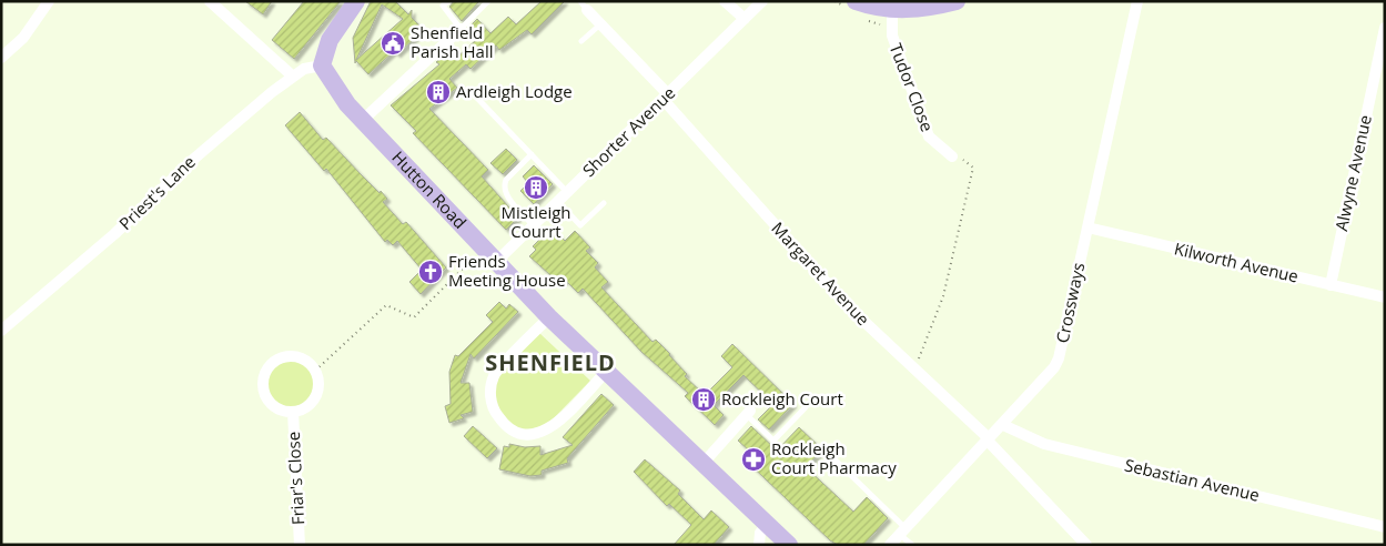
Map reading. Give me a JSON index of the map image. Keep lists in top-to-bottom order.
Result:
{
  "streets": {
    "main road": ["Hutton Road"],
    "street": [
      "Tudor Close",
      "Shorter Avenue",
      "Alwyne Avenue",
      "Priest's Lane",
      "Kilworth Avenue",
      "Margaret Avenue",
      "Crossways",
      "Friar's Close",
      "Sebastian Avenue"
    ]
  },
  "crossings": [
    ["Shorter Avenue", "Hutton Road"],
    ["Shorter Avenue", "Margaret Avenue"],
    ["Alwyne Avenue", "Kilworth Avenue"],
    ["Hutton Road", "Priest's Lane"],
    ["Kilworth Avenue", "Crossways"],
    ["Margaret Avenue", "Crossways"],
    ["Crossways", "Sebastian Avenue"]
  ],
  "districts": ["SHENFIELD"],
  "places": {
    "public building": ["Shenfield Parish Hall"],
    "building": ["Ardleigh Lodge", "Mistleigh Courrt", "Rockleigh Court"],
    "church": ["Friends Meeting House"],
    "pharmacy": ["Rockleigh Court Pharmacy"]
  }
}
